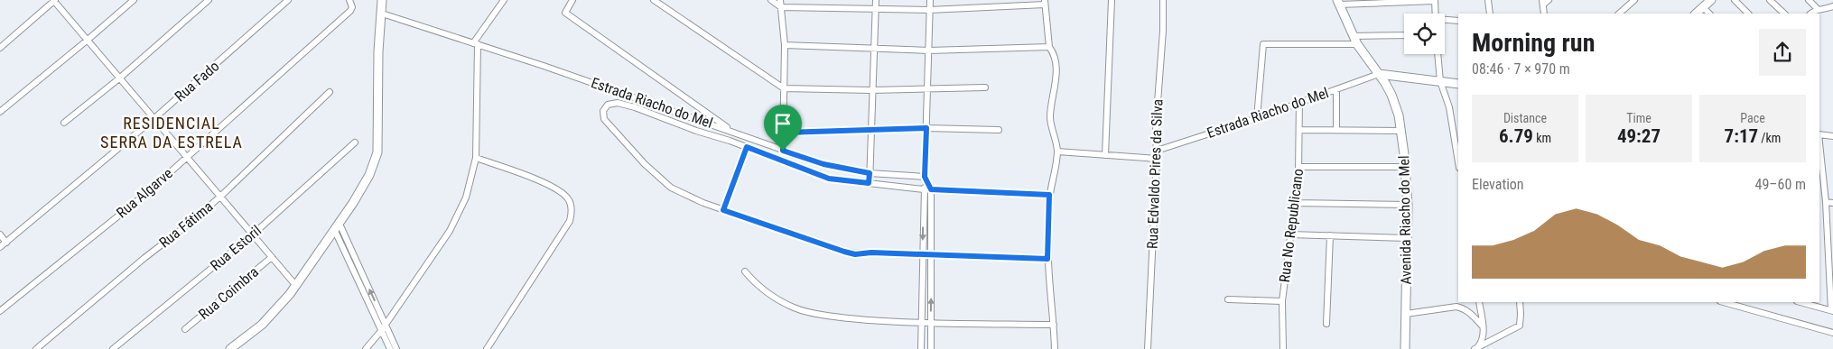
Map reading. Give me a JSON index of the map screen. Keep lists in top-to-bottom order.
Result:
{
  "streets": {
    "street": [
      "Rua Fado",
      "Estrada Riacho do Mel",
      "Rua Edvaldo Pires da Silva",
      "Rua Algarve",
      "Avenida Riacho do Mel",
      "Rua Fátima",
      "Rua No Republicano",
      "Rua Estoril",
      "Rua Coimbra"
    ]
  },
  "crossings": [
    ["Estrada Riacho do Mel", "Rua Edvaldo Pires da Silva"],
    ["Estrada Riacho do Mel", "Avenida Riacho do Mel"],
    ["Estrada Riacho do Mel", "Rua No Republicano"]
  ],
  "districts": ["RESIDENCIAL SERRA DA ESTRELA"],
  "page": {
    "heading": ["Morning run", "08:46 · 7 × 970 m"],
    "stats": [
      ["Distance", "6.79 km"],
      ["Time", "49:27"],
      ["Pace", "7:17 /km"]
    ],
    "chart": ["Elevation", "49–60 m"]
  }
}
